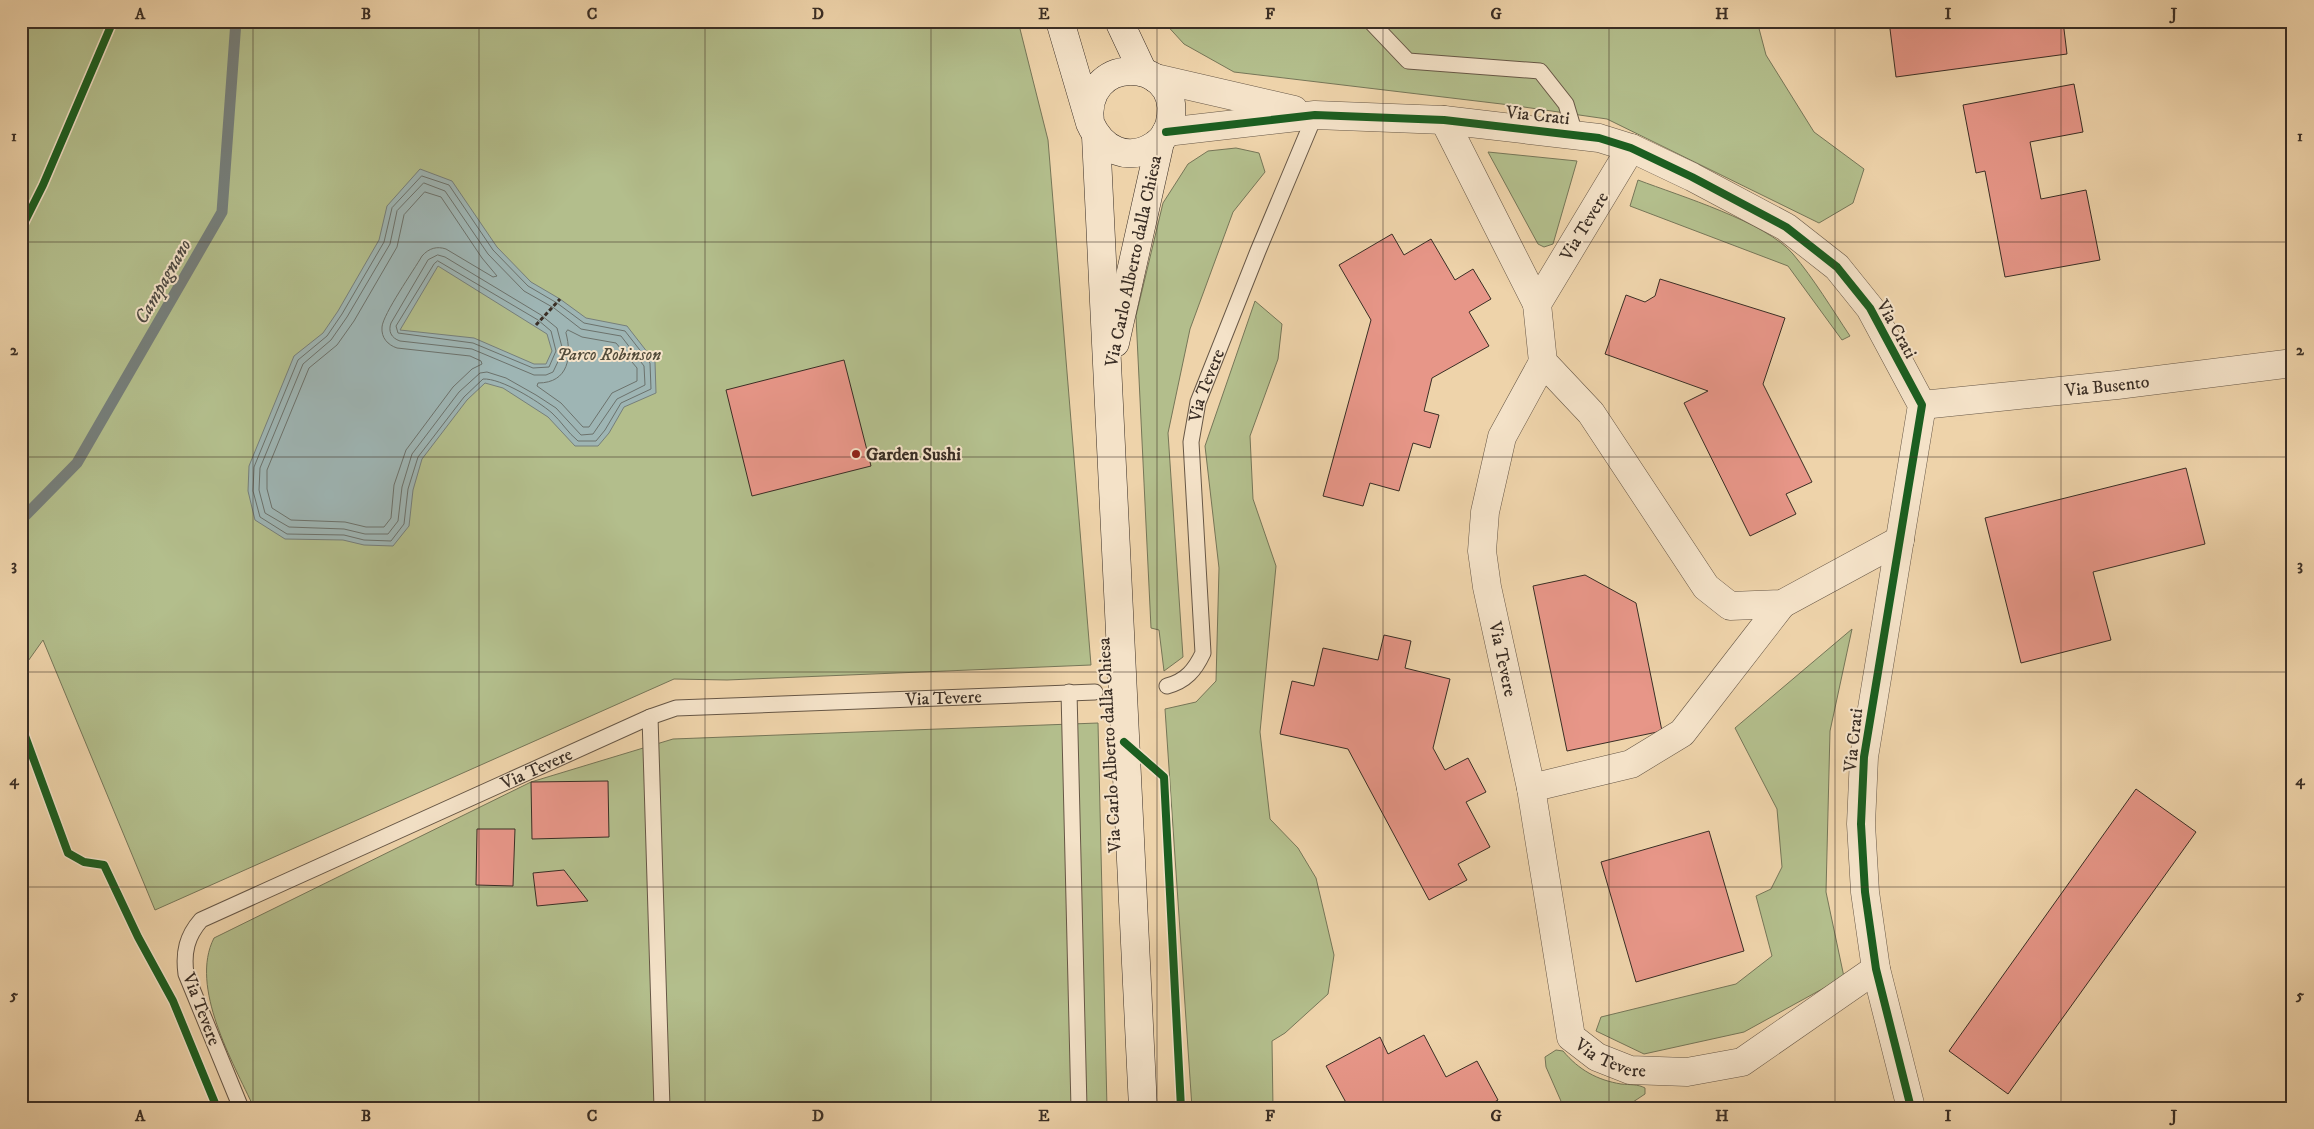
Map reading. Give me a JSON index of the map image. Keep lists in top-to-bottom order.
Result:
{
  "streets": {
    "street": [
      "Via Crati",
      "Via Tevere",
      "Via Carlo Alberto dalla Chiesa",
      "Via Busento"
    ]
  },
  "crossings": [
    ["Via Crati", "Via Tevere"],
    ["Via Crati", "Via Carlo Alberto dalla Chiesa"],
    ["Via Crati", "Via Busento"]
  ],
  "water": ["Campagnano"],
  "parks": ["Parco Robinson"],
  "places": ["Garden Sushi"],
  "grid": {
    "columns": [
      "A",
      "B",
      "C",
      "D",
      "E",
      "F",
      "G",
      "H",
      "I",
      "J"
    ],
    "rows": [
      "1",
      "2",
      "3",
      "4",
      "5"
    ]
  }
}
